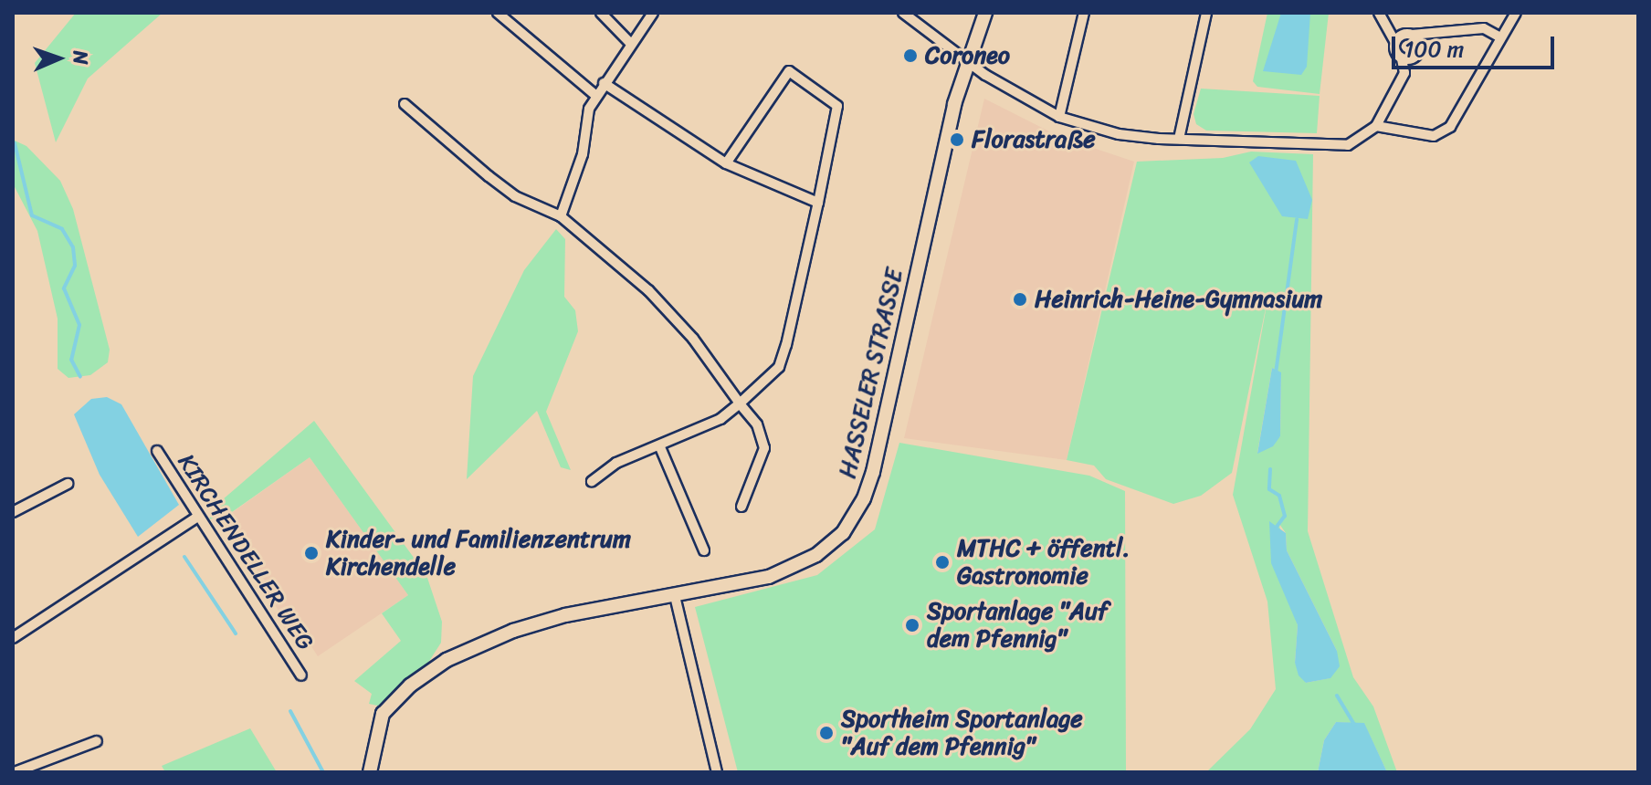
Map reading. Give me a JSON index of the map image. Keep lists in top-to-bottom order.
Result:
{
  "streets": {
    "main road": ["HASSELER STRASSE"],
    "street": ["KIRCHENDELLER WEG"]
  },
  "places": [
    "Coroneo",
    "Florastraße",
    "Heinrich-Heine-Gymnasium",
    "Kinder- und Familienzentrum Kirchendelle",
    "MTHC + öffentl. Gastronomie",
    "Sportanlage \"Auf dem Pfennig\"",
    "Sportheim Sportanlage \"Auf dem Pfennig\""
  ],
  "scale_bar": "100 m",
  "north": "right"
}
